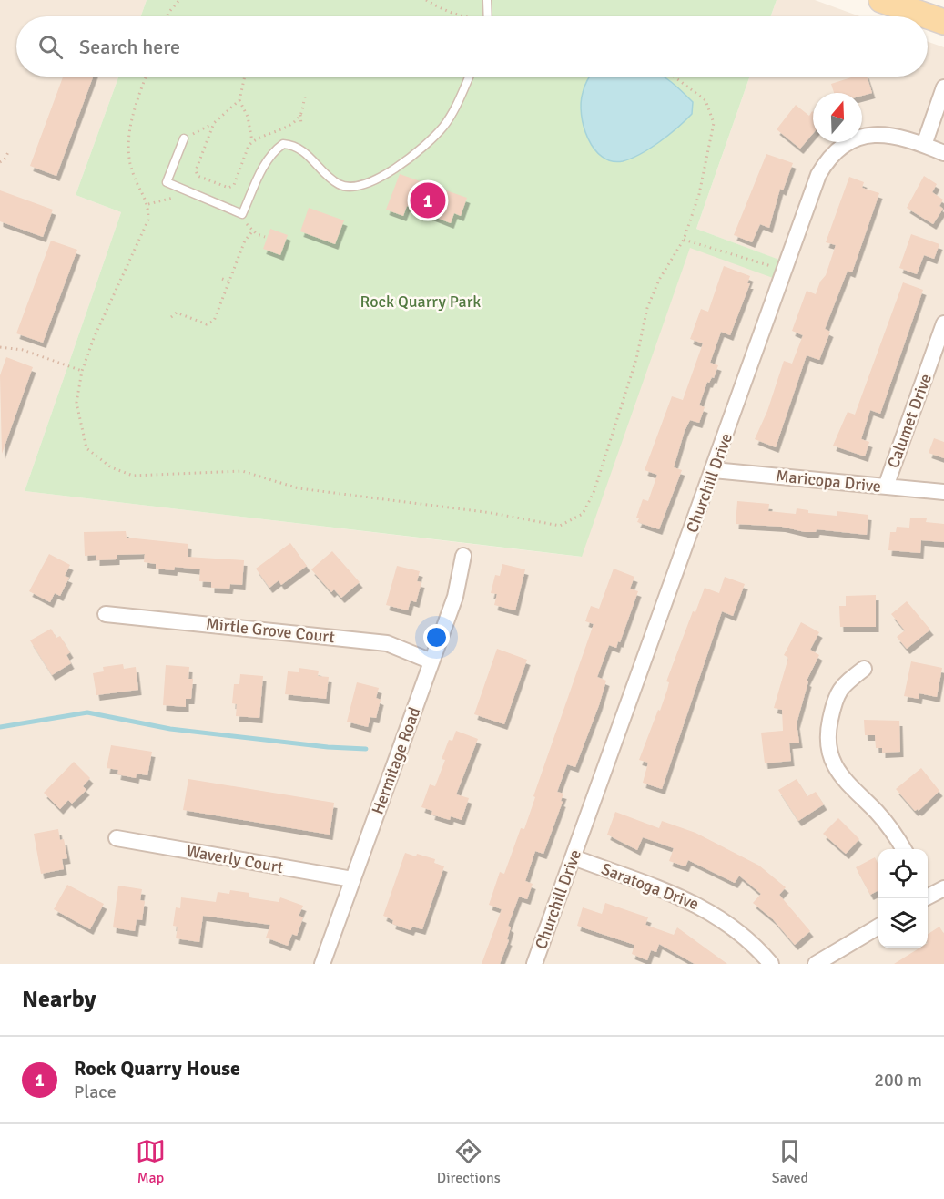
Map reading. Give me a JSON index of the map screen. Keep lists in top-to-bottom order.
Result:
{
  "streets": {
    "street": [
      "Calumet Drive",
      "Maricopa Drive",
      "Churchill Drive",
      "Mirtle Grove Court",
      "Hermitage Road",
      "Waverly Court",
      "Saratoga Drive"
    ]
  },
  "crossings": [
    ["Calumet Drive", "Maricopa Drive"],
    ["Maricopa Drive", "Churchill Drive"],
    ["Churchill Drive", "Saratoga Drive"],
    ["Mirtle Grove Court", "Hermitage Road"],
    ["Hermitage Road", "Waverly Court"]
  ],
  "parks": ["Rock Quarry Park"],
  "north": "top",
  "page": {
    "search": "Search here",
    "pins": "1",
    "heading": "Nearby",
    "list": [
      {
        "mark": "1",
        "name": "Rock Quarry House",
        "note": "Place",
        "value": "200 m"
      }
    ],
    "nav": ["Map", "Directions", "Saved"]
  }
}
